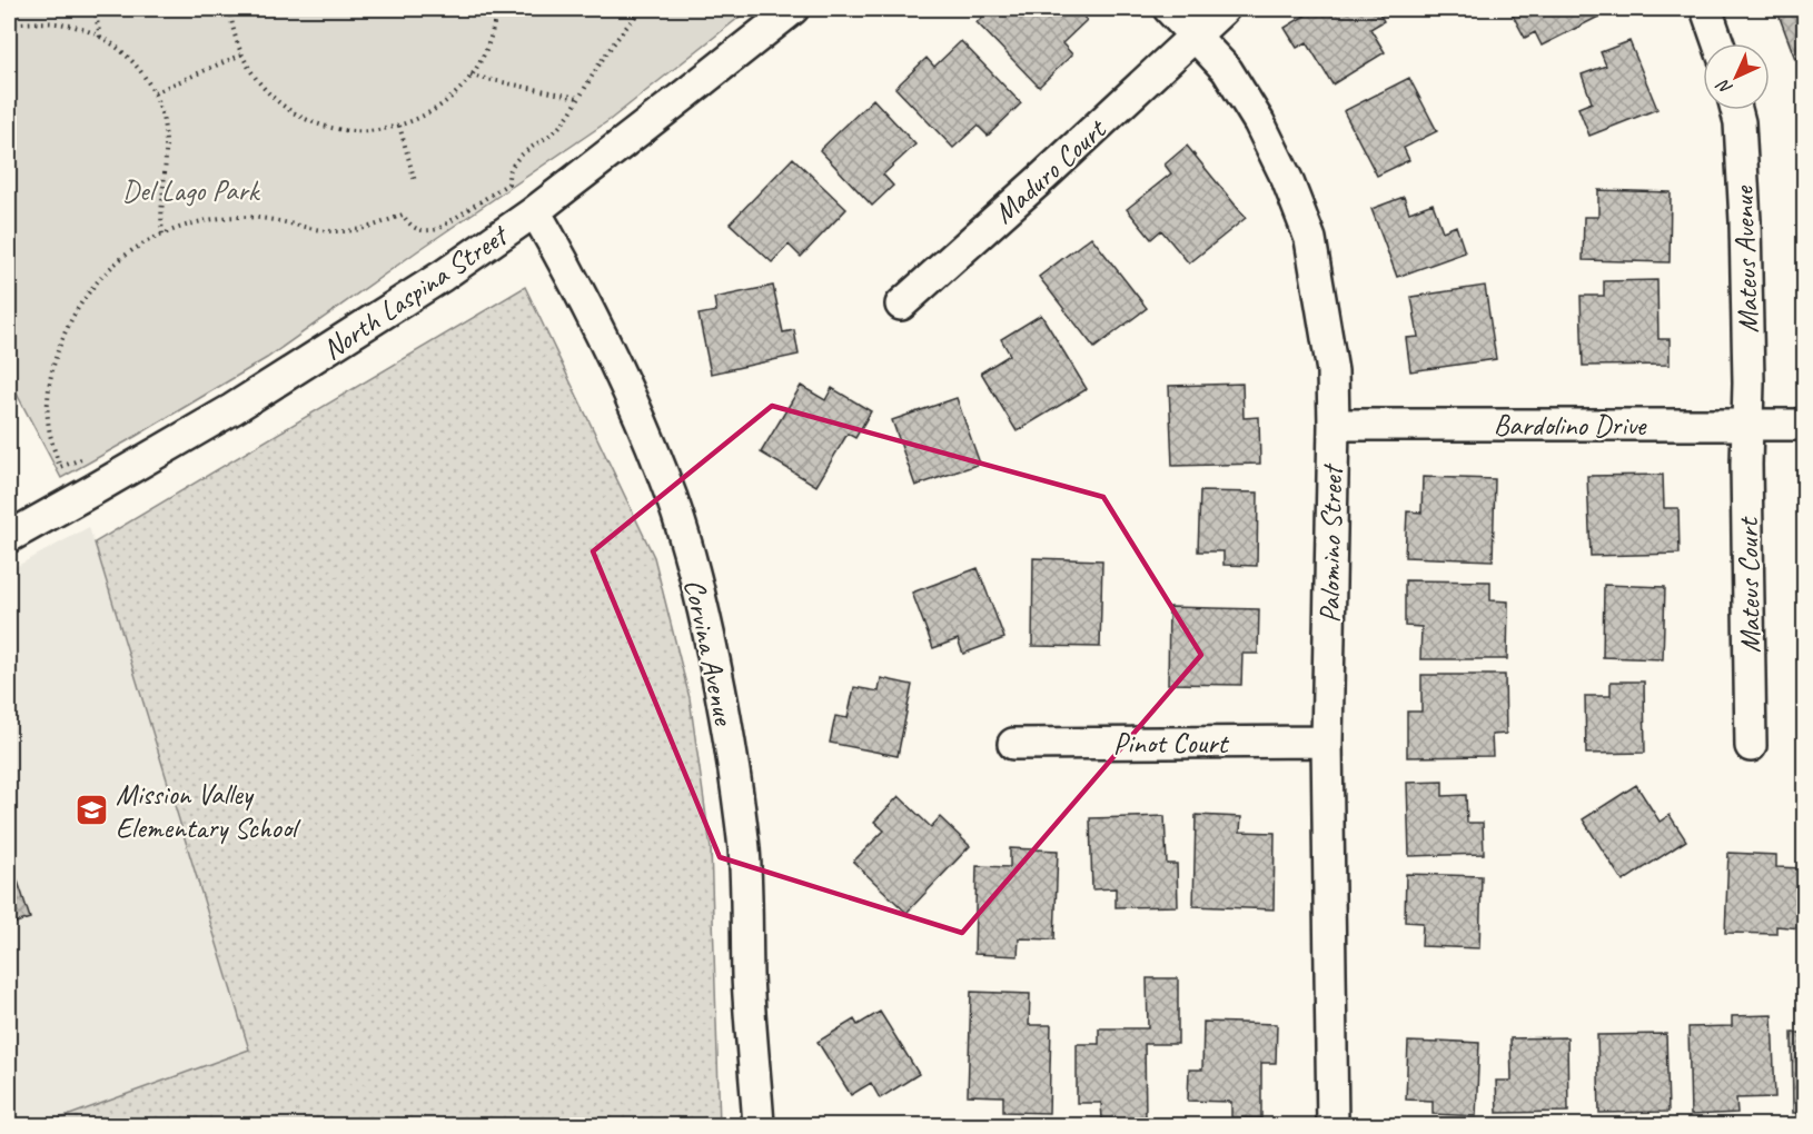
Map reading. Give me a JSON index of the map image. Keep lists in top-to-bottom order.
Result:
{
  "streets": {
    "street": [
      "Maduro Court",
      "Mateus Avenue",
      "North Laspina Street",
      "Bardolino Drive",
      "Palomino Street",
      "Mateus Court",
      "Corvina Avenue",
      "Pinot Court"
    ]
  },
  "crossings": [
    ["Maduro Court", "Palomino Street"],
    ["Mateus Avenue", "Bardolino Drive"],
    ["Mateus Avenue", "Mateus Court"],
    ["North Laspina Street", "Corvina Avenue"],
    ["Bardolino Drive", "Palomino Street"],
    ["Bardolino Drive", "Mateus Court"],
    ["Palomino Street", "Pinot Court"]
  ],
  "parks": ["Del Lago Park"],
  "places": {
    "school or university": ["Mission Valley Elementary School"]
  },
  "north": "bottom left"
}
